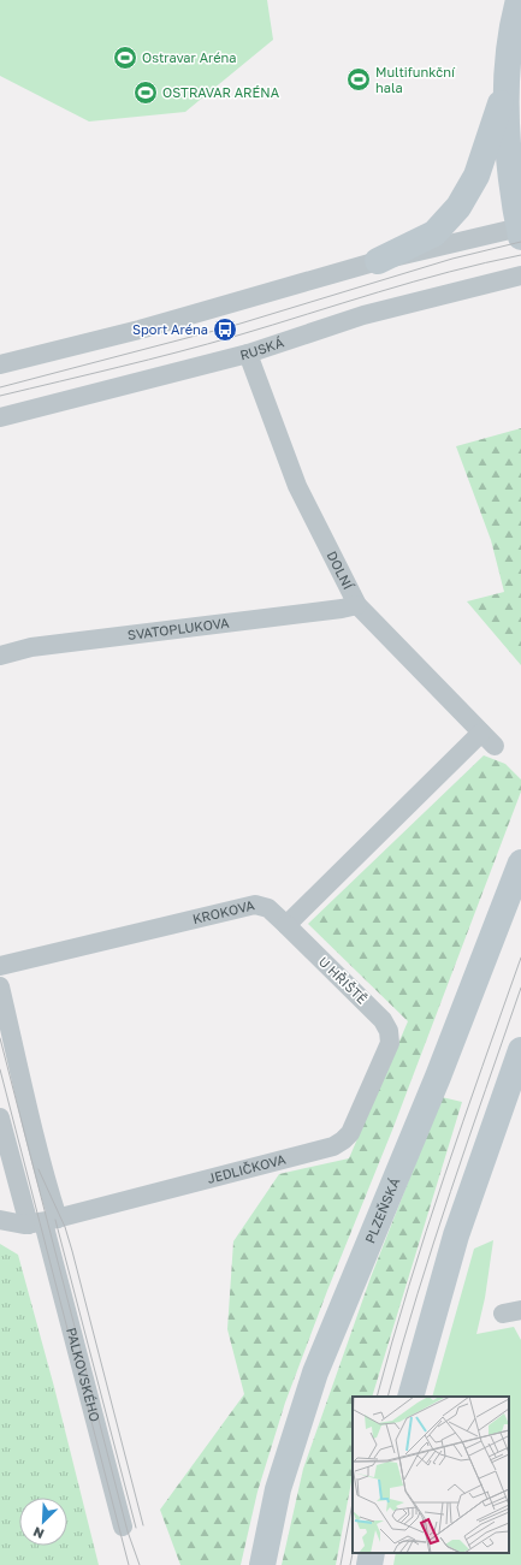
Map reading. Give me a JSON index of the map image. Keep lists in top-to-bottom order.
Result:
{
  "streets": {
    "main road": ["PLZEŇSKÁ"],
    "street": [
      "RUSKÁ",
      "DOLNÍ",
      "SVATOPLUKOVA",
      "KROKOVA",
      "U HŘIŠTĚ",
      "JEDLIČKOVA",
      "PALKOVSKÉHO"
    ]
  },
  "crossings": [
    ["RUSKÁ", "DOLNÍ"],
    ["DOLNÍ", "SVATOPLUKOVA"],
    ["DOLNÍ", "KROKOVA"],
    ["DOLNÍ", "U HŘIŠTĚ"],
    ["KROKOVA", "U HŘIŠTĚ"],
    ["U HŘIŠTĚ", "JEDLIČKOVA"],
    ["JEDLIČKOVA", "PALKOVSKÉHO"]
  ],
  "places": {
    "sports": ["Ostravar Aréna", "Multifunkční hala", "OSTRAVAR ARÉNA"],
    "bus stop": ["Sport Aréna"]
  },
  "north": "bottom left"
}
